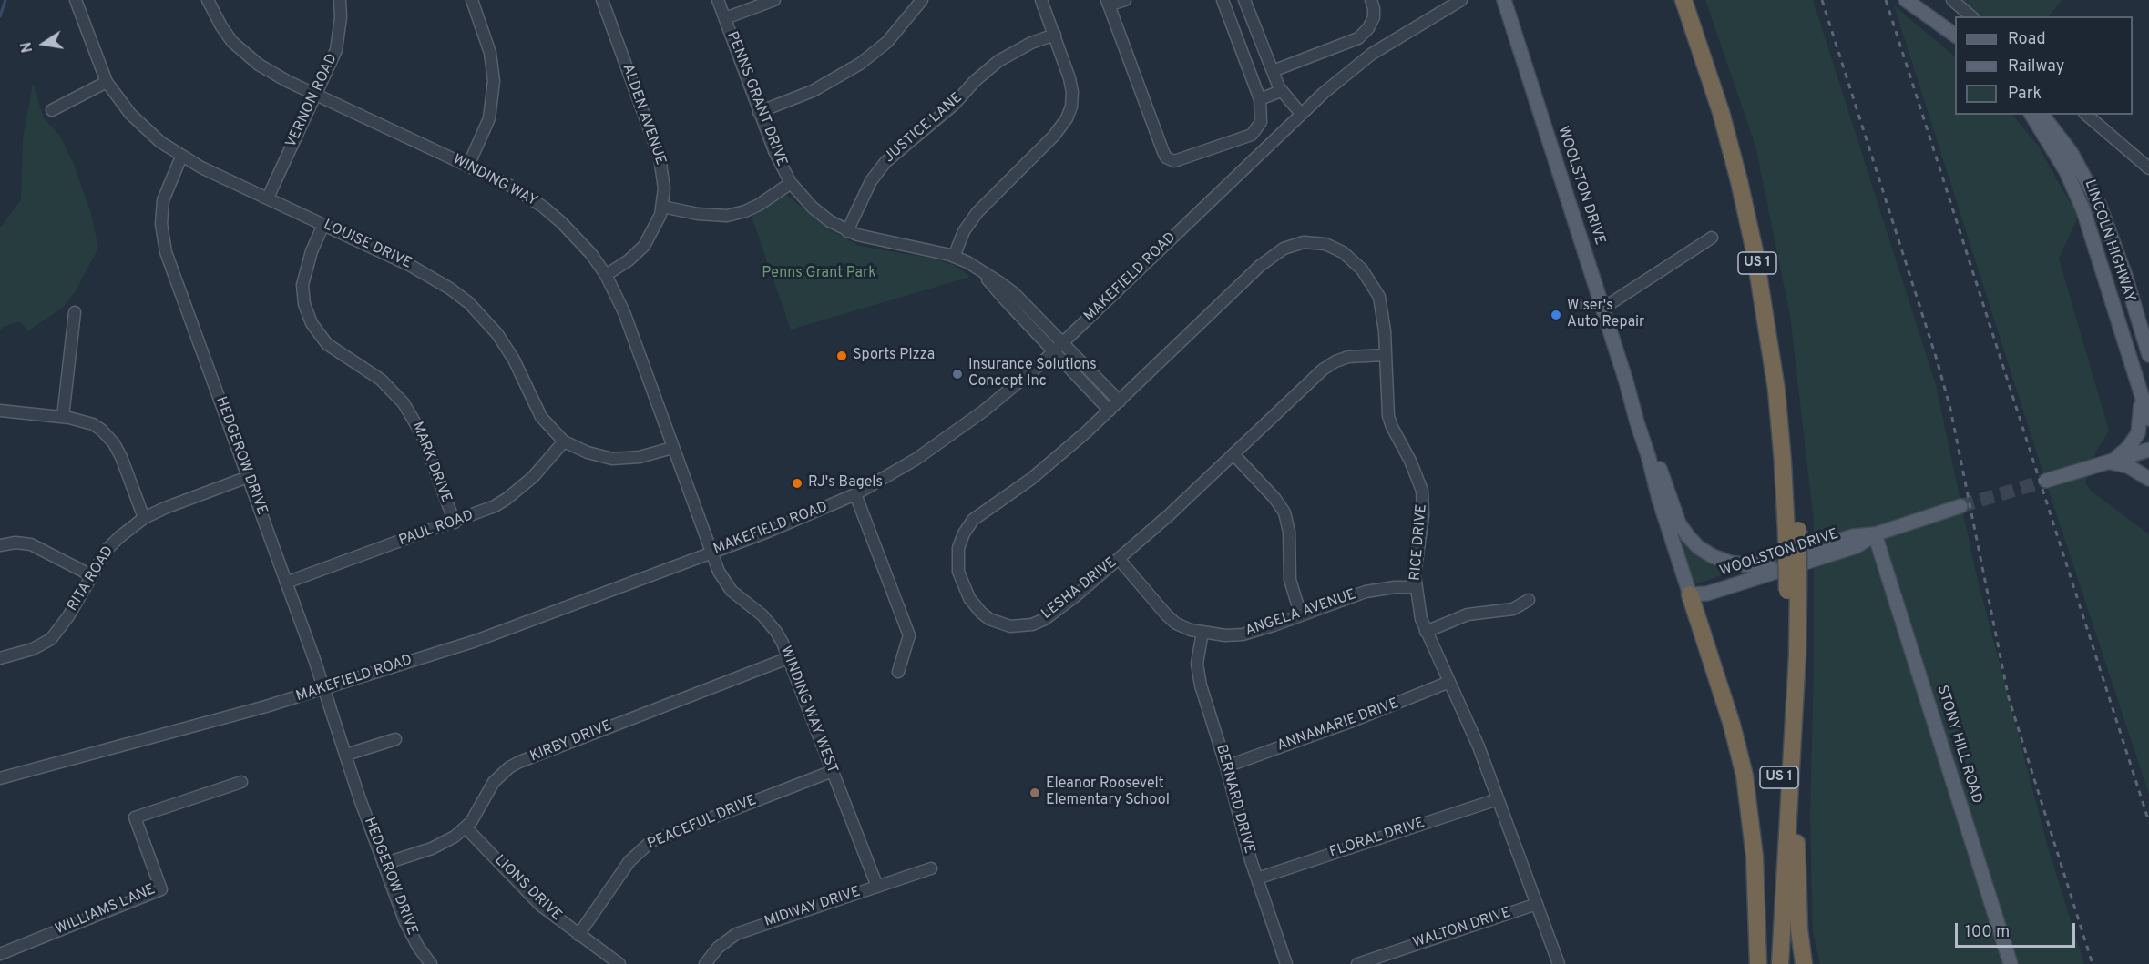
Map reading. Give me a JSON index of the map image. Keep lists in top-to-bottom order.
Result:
{
  "streets": {
    "highway": ["US 1"],
    "main road": ["WOOLSTON DRIVE", "LINCOLN HIGHWAY", "STONY HILL ROAD"],
    "street": [
      "PENNS GRANT DRIVE",
      "VERNON ROAD",
      "ALDEN AVENUE",
      "JUSTICE LANE",
      "WINDING WAY",
      "LOUISE DRIVE",
      "MAKEFIELD ROAD",
      "HEDGEROW DRIVE",
      "MARK DRIVE",
      "PAUL ROAD",
      "RICE DRIVE",
      "RITA ROAD",
      "LESHA DRIVE",
      "ANGELA AVENUE",
      "WINDING WAY WEST",
      "ANNAMARIE DRIVE",
      "KIRBY DRIVE",
      "BERNARD DRIVE",
      "PEACEFUL DRIVE",
      "FLORAL DRIVE",
      "LIONS DRIVE",
      "MIDWAY DRIVE",
      "WILLIAMS LANE",
      "WALTON DRIVE"
    ]
  },
  "crossings": [
    ["PENNS GRANT DRIVE", "JUSTICE LANE"],
    ["PENNS GRANT DRIVE", "MAKEFIELD ROAD"],
    ["VERNON ROAD", "WINDING WAY"],
    ["VERNON ROAD", "LOUISE DRIVE"],
    ["ALDEN AVENUE", "WINDING WAY"],
    ["WINDING WAY", "LOUISE DRIVE"],
    ["WINDING WAY", "MAKEFIELD ROAD"],
    ["WINDING WAY", "WINDING WAY WEST"],
    ["WOOLSTON DRIVE", "STONY HILL ROAD"],
    ["LOUISE DRIVE", "HEDGEROW DRIVE"],
    ["LOUISE DRIVE", "MARK DRIVE"],
    ["LOUISE DRIVE", "PAUL ROAD"],
    ["MAKEFIELD ROAD", "HEDGEROW DRIVE"],
    ["MAKEFIELD ROAD", "WINDING WAY WEST"],
    ["HEDGEROW DRIVE", "PAUL ROAD"],
    ["HEDGEROW DRIVE", "RITA ROAD"],
    ["HEDGEROW DRIVE", "KIRBY DRIVE"],
    ["MARK DRIVE", "PAUL ROAD"],
    ["RICE DRIVE", "LESHA DRIVE"],
    ["RICE DRIVE", "ANGELA AVENUE"],
    ["RICE DRIVE", "ANNAMARIE DRIVE"],
    ["RICE DRIVE", "FLORAL DRIVE"],
    ["RICE DRIVE", "WALTON DRIVE"],
    ["LESHA DRIVE", "ANGELA AVENUE"],
    ["ANGELA AVENUE", "BERNARD DRIVE"],
    ["WINDING WAY WEST", "KIRBY DRIVE"],
    ["WINDING WAY WEST", "PEACEFUL DRIVE"],
    ["WINDING WAY WEST", "MIDWAY DRIVE"],
    ["ANNAMARIE DRIVE", "BERNARD DRIVE"],
    ["KIRBY DRIVE", "LIONS DRIVE"],
    ["BERNARD DRIVE", "FLORAL DRIVE"],
    ["PEACEFUL DRIVE", "LIONS DRIVE"]
  ],
  "parks": ["Penns Grant Park"],
  "places": [
    "Wiser's Auto Repair",
    "Sports Pizza",
    "Insurance Solutions Concept Inc",
    "RJ's Bagels",
    "Eleanor Roosevelt Elementary School"
  ],
  "legend": ["Road", "Railway", "Park"],
  "scale_bar": "100 m",
  "north": "left"
}
